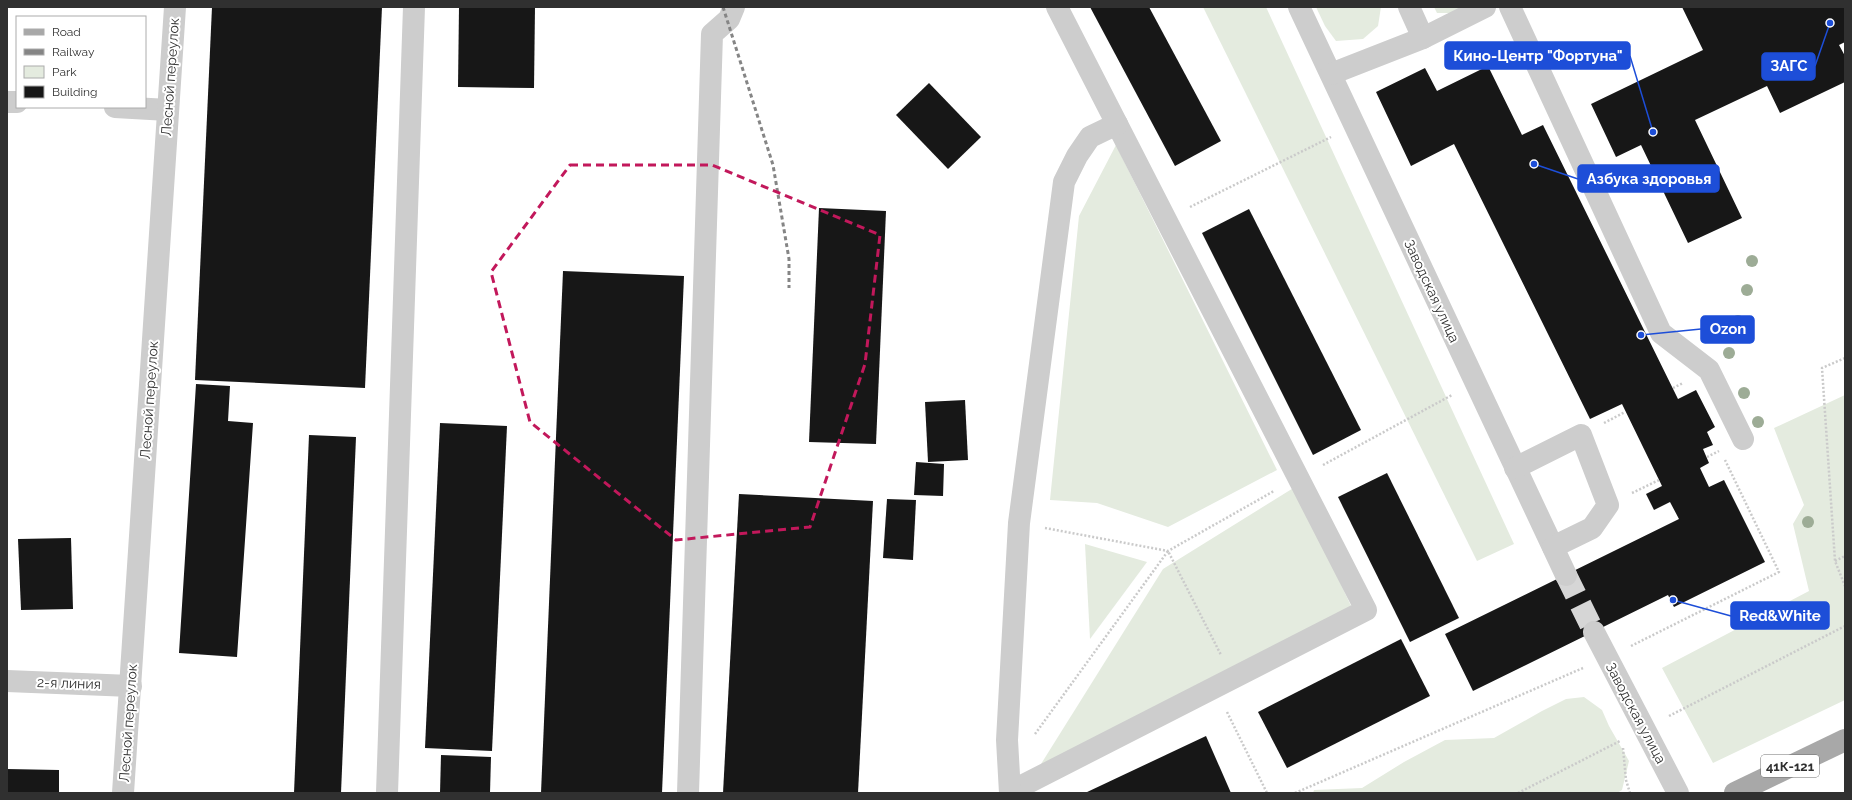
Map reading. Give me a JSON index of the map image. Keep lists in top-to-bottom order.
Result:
{
  "streets": {
    "main road": ["41К-121"],
    "street": ["Лесной переулок", "Заводская улица", "2-я линия"]
  },
  "crossings": [
    ["Лесной переулок", "2-я линия"]
  ],
  "places": [
    "ЗАГС",
    "Кино-Центр \"Фортуна\"",
    "Азбука здоровья",
    "Ozon",
    "Red&White"
  ],
  "legend": [
    "Road",
    "Railway",
    "Park",
    "Building"
  ]
}
